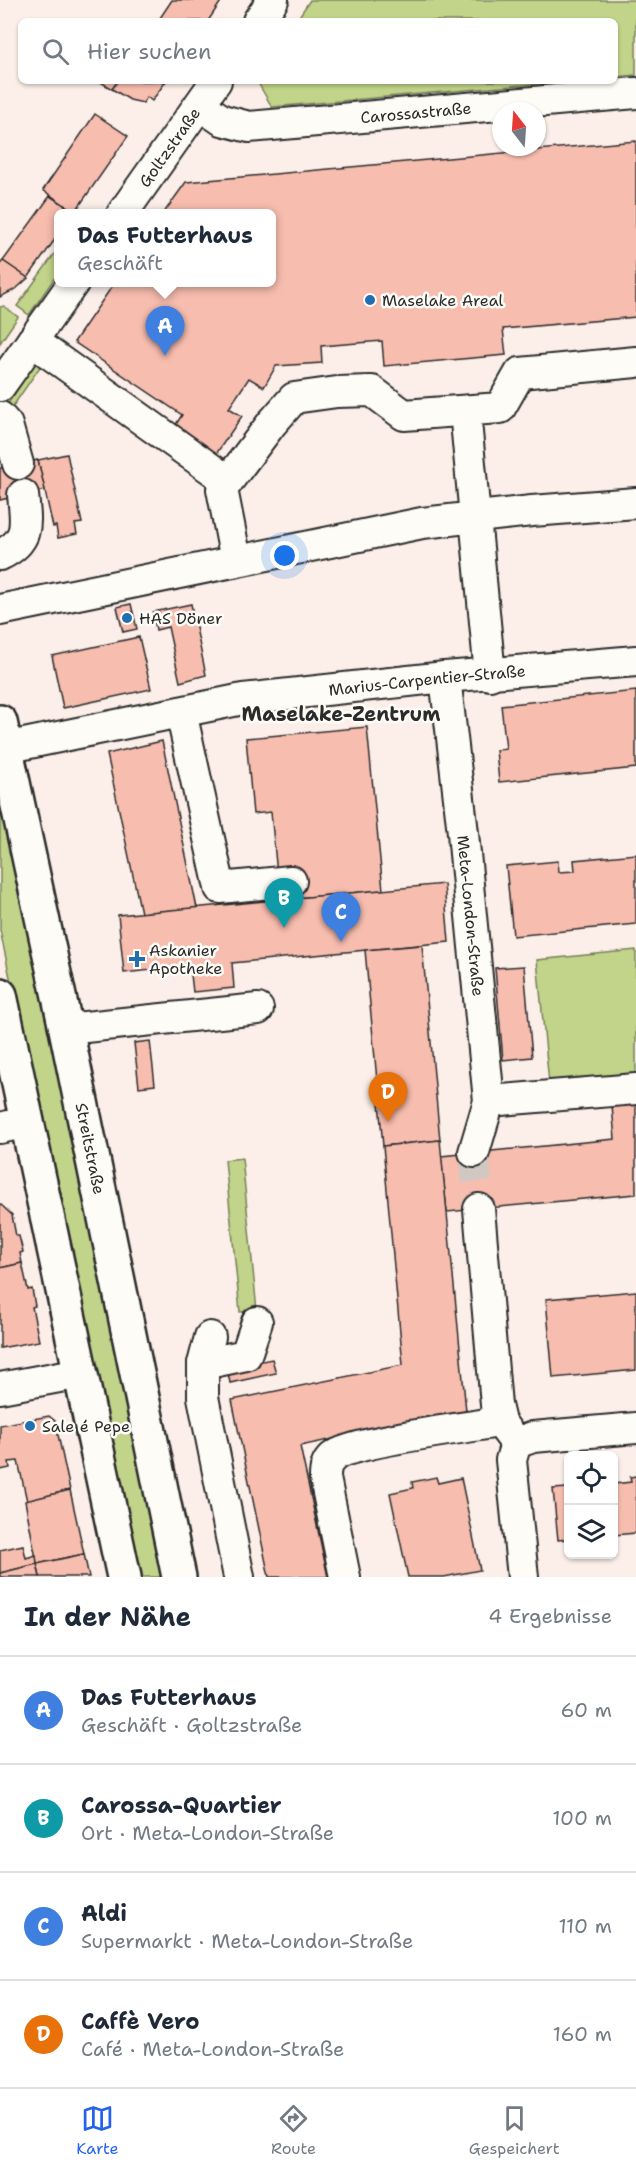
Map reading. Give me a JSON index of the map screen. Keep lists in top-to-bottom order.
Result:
{
  "streets": {
    "main road": ["Streitstraße"],
    "street": [
      "Carossastraße",
      "Goltzstraße",
      "Marius-Carpentier-Straße",
      "Meta-London-Straße"
    ]
  },
  "crossings": [
    ["Carossastraße", "Goltzstraße"],
    ["Marius-Carpentier-Straße", "Meta-London-Straße"],
    ["Marius-Carpentier-Straße", "Streitstraße"]
  ],
  "districts": ["Maselake-Zentrum"],
  "places": {
    "other": ["Maselake Areal", "HAS Döner", "Sale é Pepe"],
    "health": ["Askanier Apotheke"]
  },
  "north": "top",
  "page": {
    "search": "Hier suchen",
    "popup": ["Das Futterhaus", "Geschäft"],
    "pins": [
      "A",
      "B",
      "C",
      "D"
    ],
    "heading": ["In der Nähe", "4 Ergebnisse"],
    "list": [
      {
        "mark": "A",
        "name": "Das Futterhaus",
        "note": "Geschäft · Goltzstraße",
        "value": "60 m"
      },
      {
        "mark": "B",
        "name": "Carossa-Quartier",
        "note": "Ort · Meta-London-Straße",
        "value": "100 m"
      },
      {
        "mark": "C",
        "name": "Aldi",
        "note": "Supermarkt · Meta-London-Straße",
        "value": "110 m"
      },
      {
        "mark": "D",
        "name": "Caffè Vero",
        "note": "Café · Meta-London-Straße",
        "value": "160 m"
      }
    ],
    "nav": ["Karte", "Route", "Gespeichert"]
  }
}
